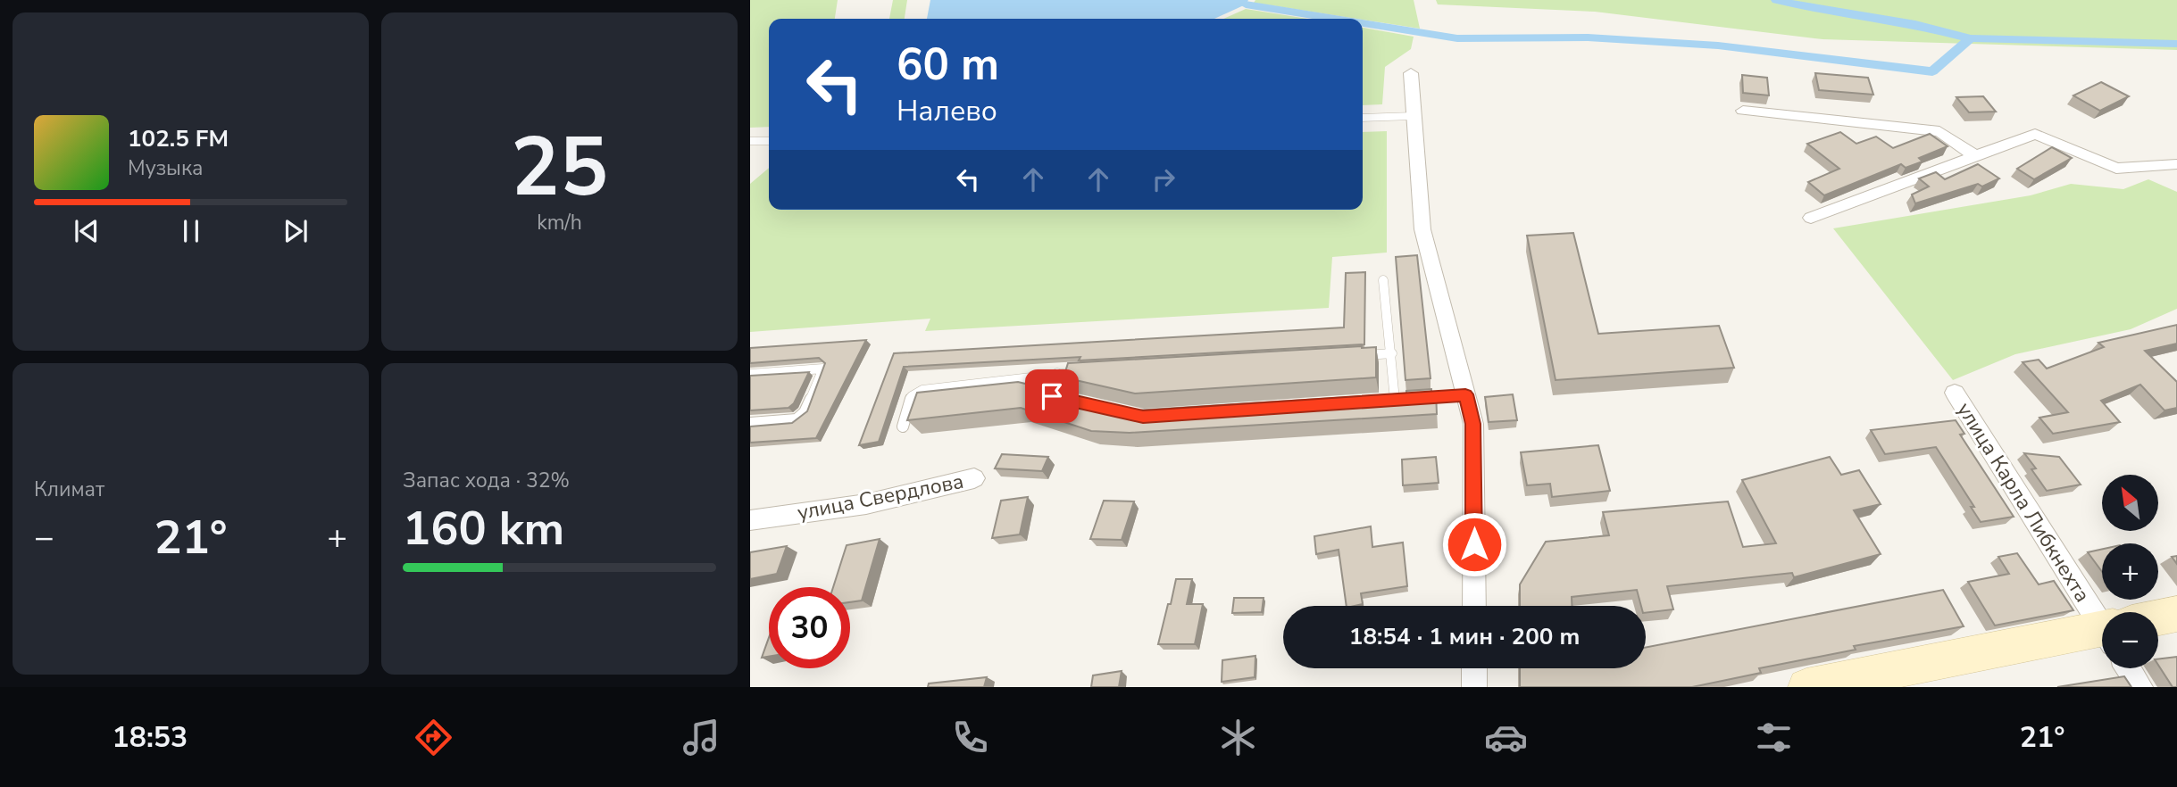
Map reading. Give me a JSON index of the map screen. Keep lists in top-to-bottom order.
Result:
{
  "streets": {
    "street": ["улица Свердлова", "улица Карла Либкнехта"]
  },
  "north": "top left",
  "page": {
    "tile": [
      ["25", "km/h"],
      "Климат",
      ["Запас хода · 32%", "160 km"]
    ],
    "turn": ["60 m", "Налево"],
    "song": ["102.5 FM", "Музыка"],
    "map_buttons": ["+", "−"],
    "heat": ["−", "21°", "+"],
    "limit": "30",
    "trip": "18:54 · 1 мин · 200 m",
    "tabs": ["18:53", "21°"]
  }
}
